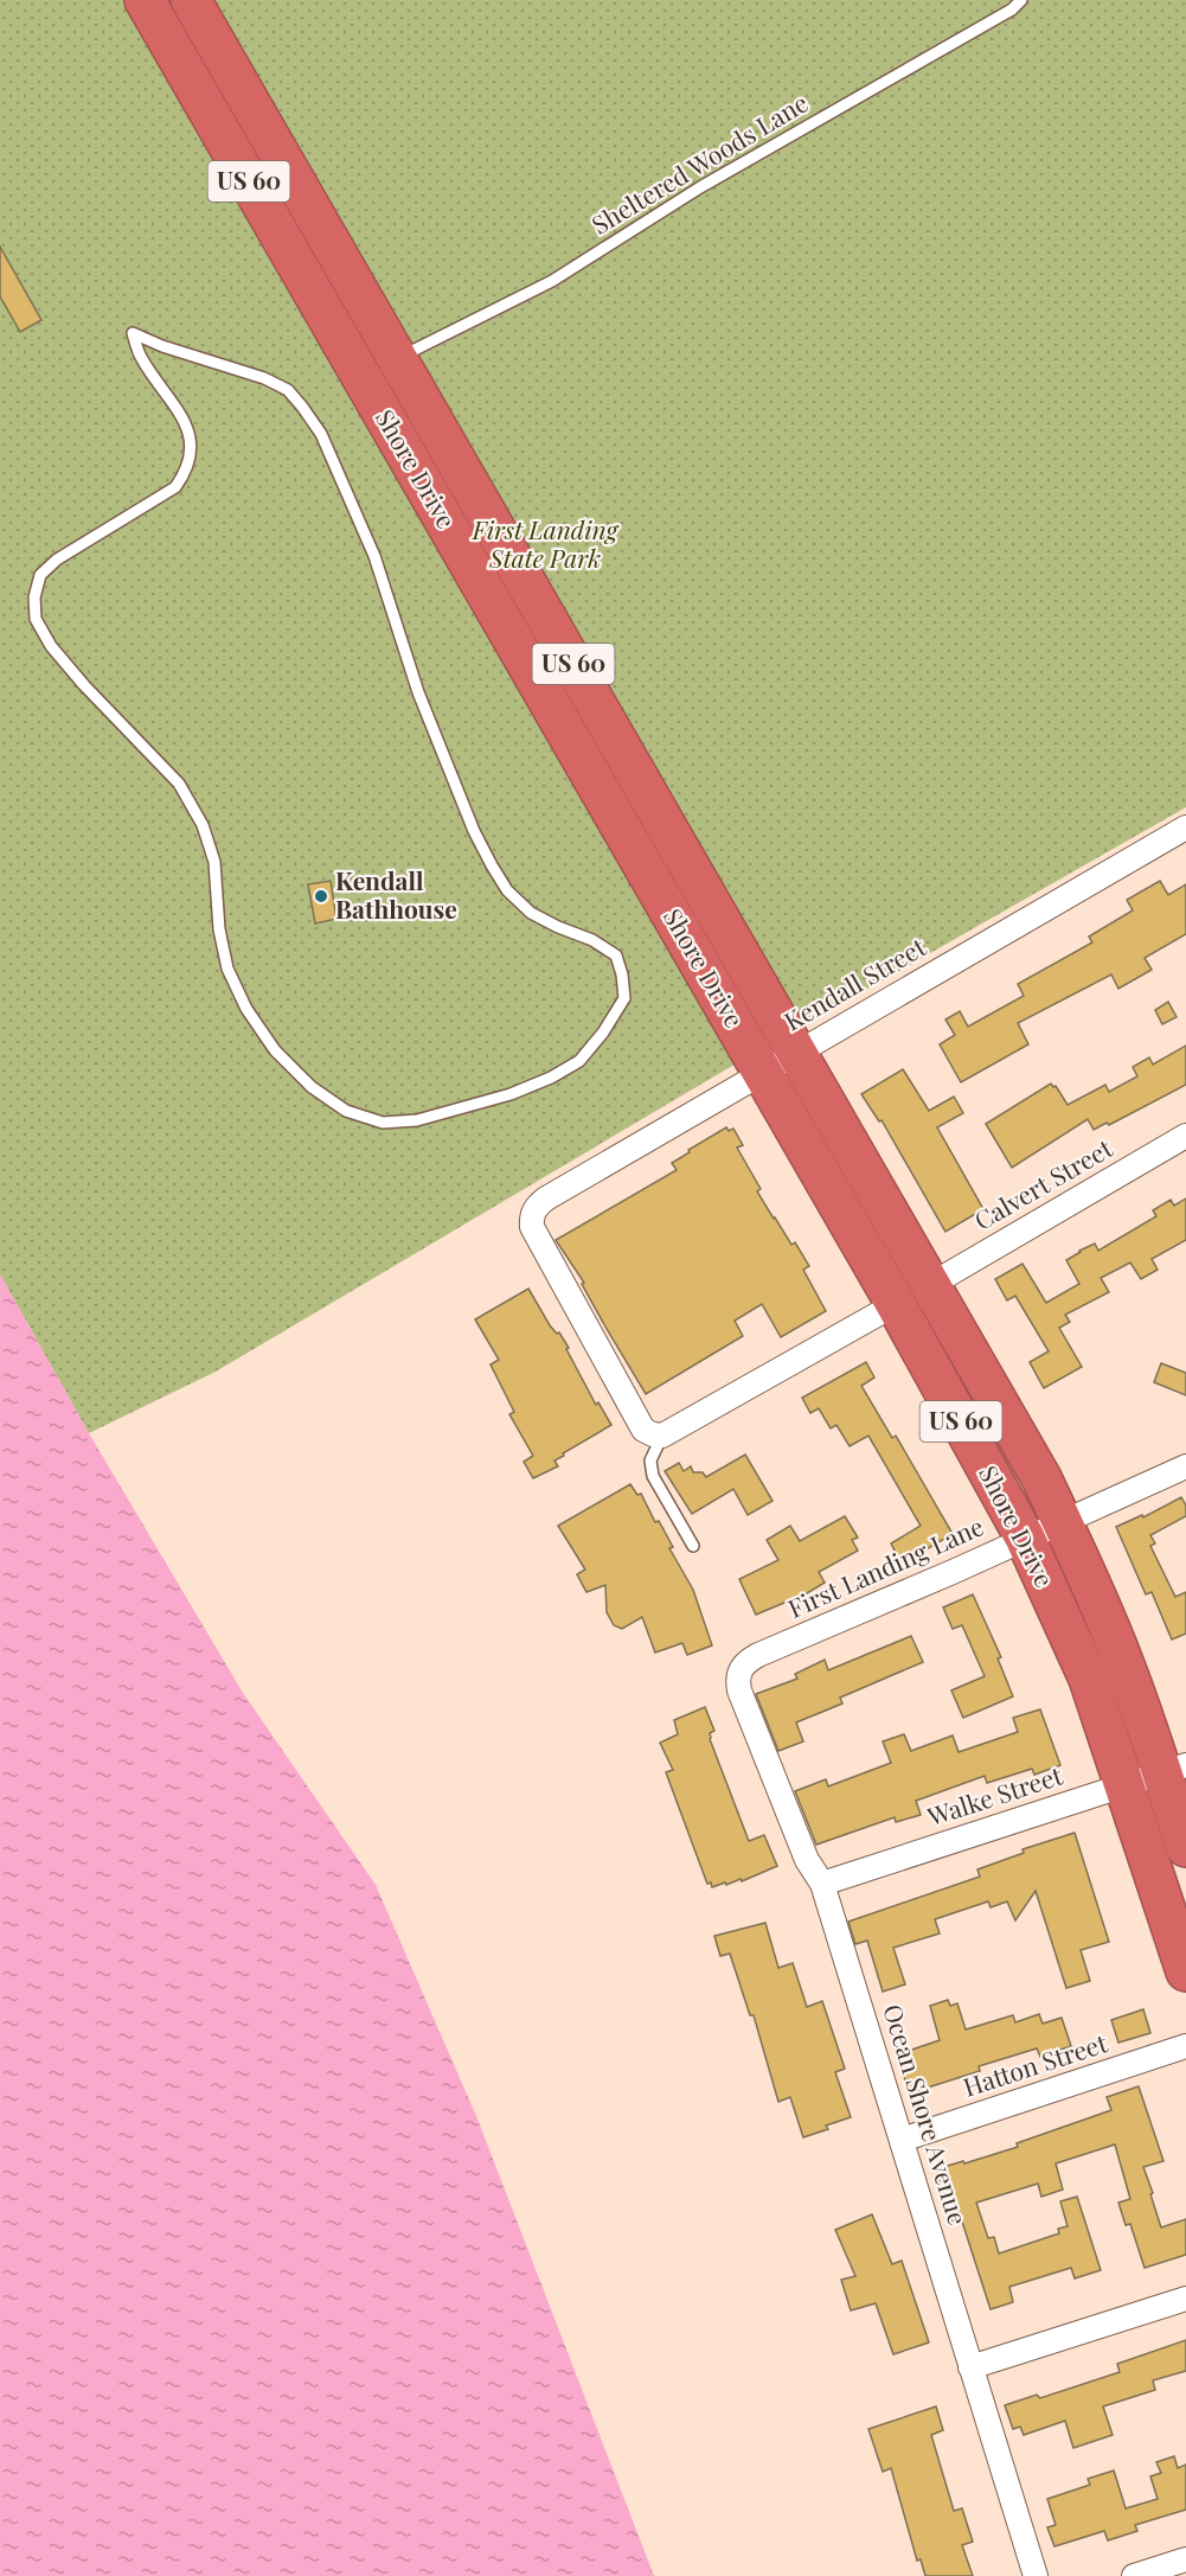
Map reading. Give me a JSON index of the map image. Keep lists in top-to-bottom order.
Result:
{
  "streets": {
    "highway": ["US 60", "Shore Drive"],
    "street": [
      "Kendall Street",
      "Calvert Street",
      "First Landing Lane",
      "Walke Street",
      "Hatton Street",
      "Ocean Shore Avenue"
    ],
    "lane": ["Sheltered Woods Lane"]
  },
  "crossings": [
    ["Sheltered Woods Lane", "Shore Drive"],
    ["Shore Drive", "Kendall Street"],
    ["Shore Drive", "Calvert Street"],
    ["Shore Drive", "First Landing Lane"],
    ["Shore Drive", "Walke Street"],
    ["First Landing Lane", "Ocean Shore Avenue"],
    ["Walke Street", "Ocean Shore Avenue"],
    ["Hatton Street", "Ocean Shore Avenue"]
  ],
  "parks": ["First Landing State Park"],
  "places": ["Kendall Bathhouse"]
}
